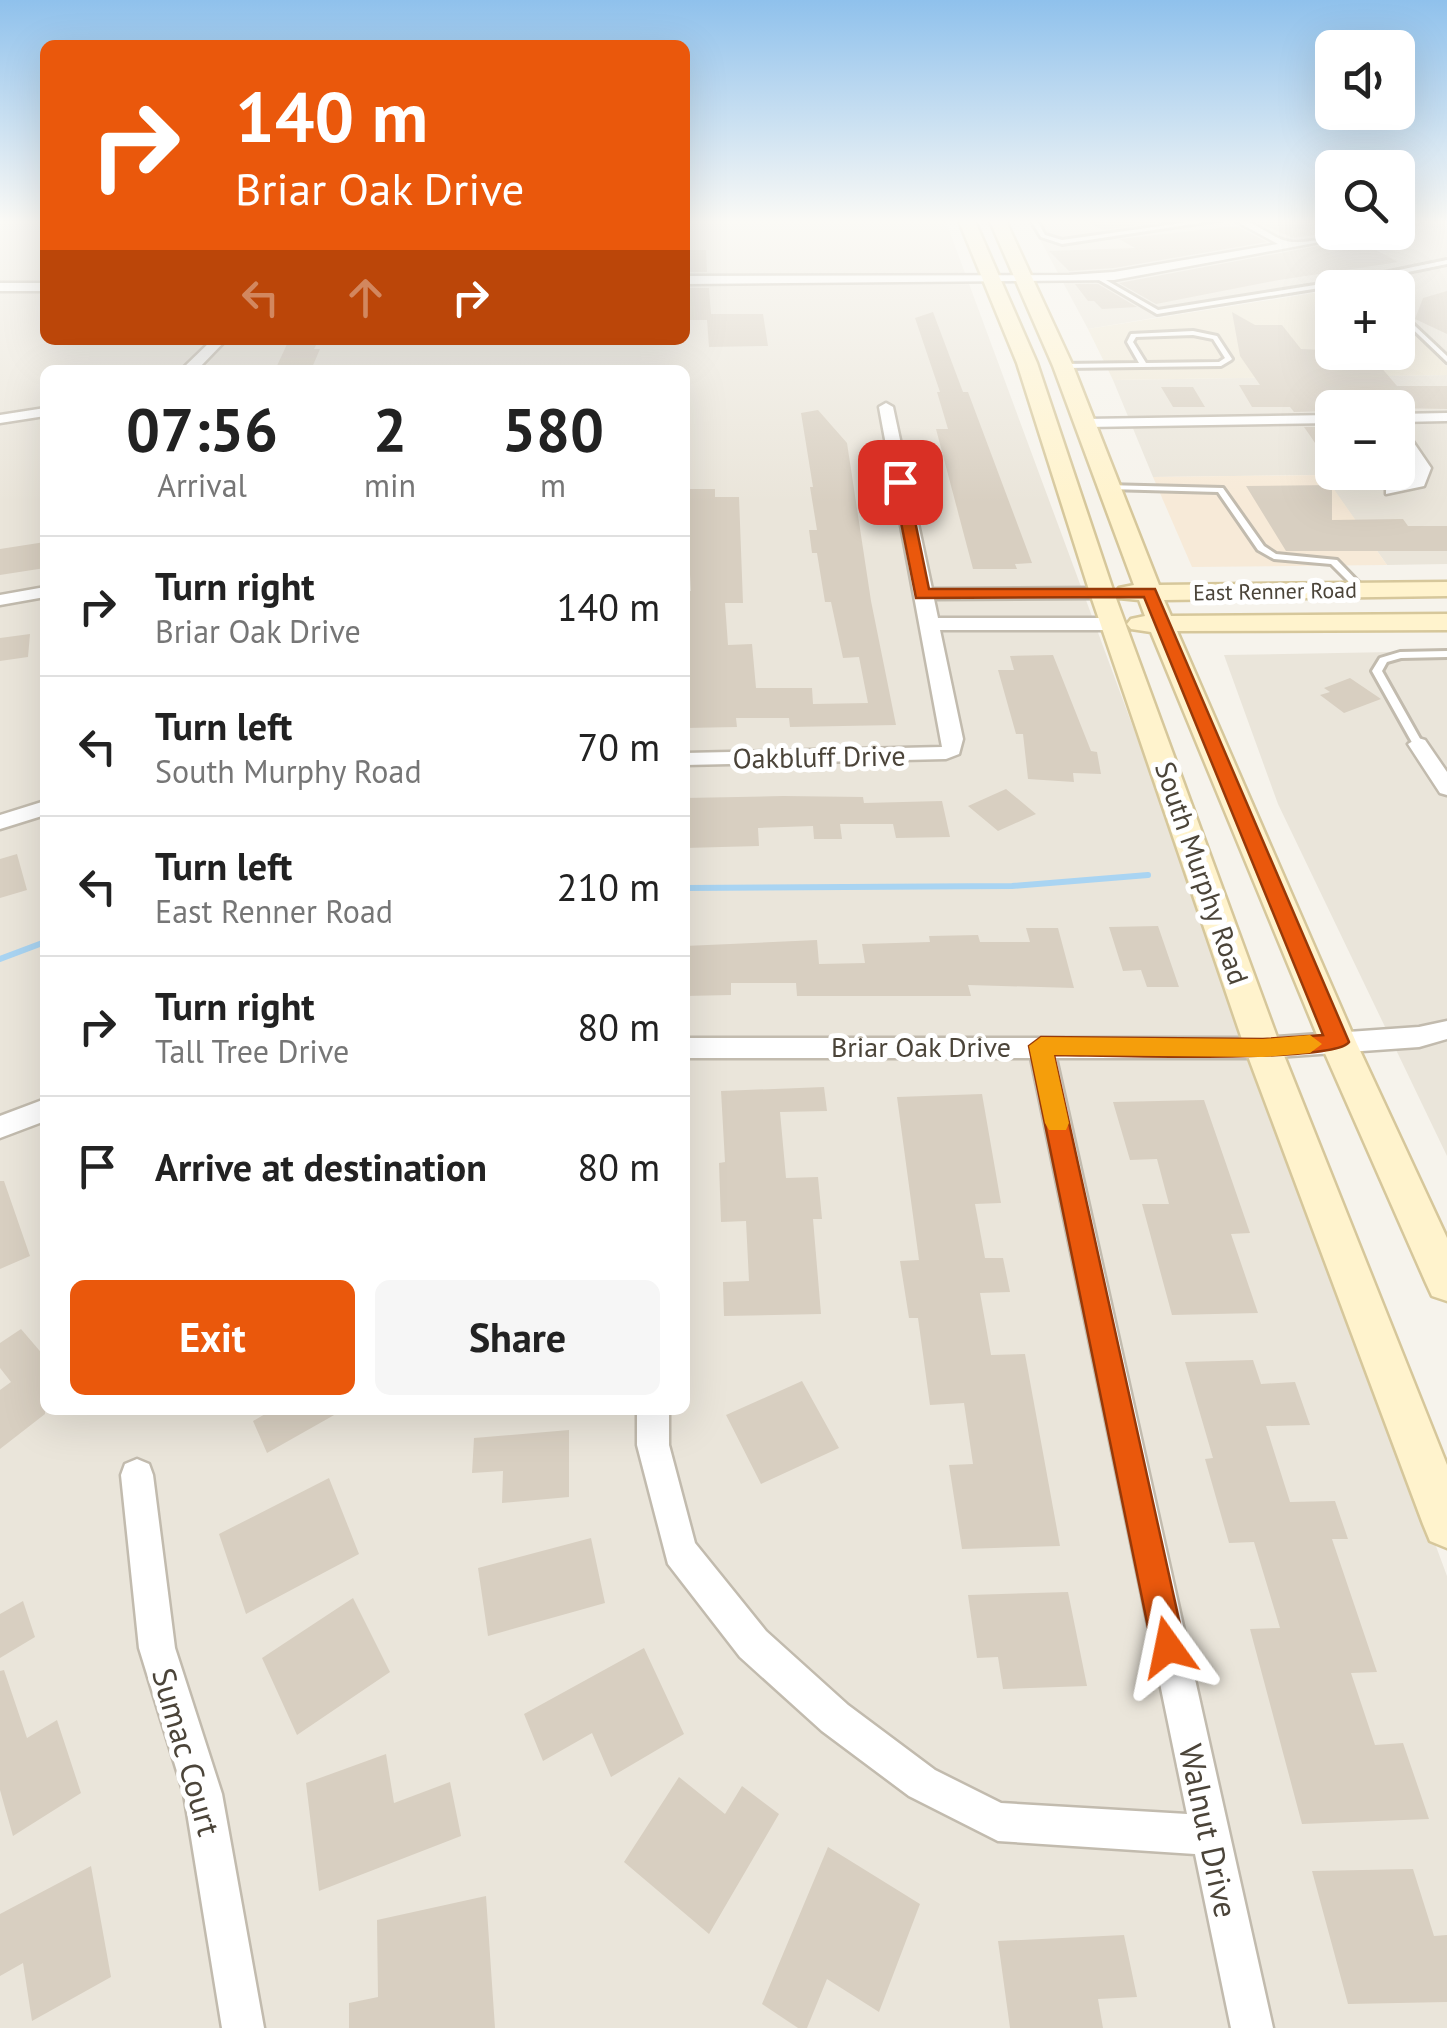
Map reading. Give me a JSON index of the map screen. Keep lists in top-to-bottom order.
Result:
{
  "streets": {
    "main road": ["East Renner Road", "South Murphy Road"],
    "street": [
      "Oakbluff Drive",
      "Briar Oak Drive",
      "Sumac Court",
      "Walnut Drive"
    ]
  },
  "crossings": [
    ["East Renner Road", "Oakbluff Drive"],
    ["East Renner Road", "South Murphy Road"],
    ["South Murphy Road", "Briar Oak Drive"],
    ["Briar Oak Drive", "Walnut Drive"]
  ],
  "page": {
    "map_buttons": ["+", "−"],
    "turn": ["140 m", "Briar Oak Drive"],
    "eta": [
      "07:56",
      "Arrival",
      "2",
      "min",
      "580",
      "m"
    ],
    "list": [
      {
        "name": "Turn right",
        "note": "Briar Oak Drive",
        "value": "140 m"
      },
      {
        "name": "Turn left",
        "note": "South Murphy Road",
        "value": "70 m"
      },
      {
        "name": "Turn left",
        "note": "East Renner Road",
        "value": "210 m"
      },
      {
        "name": "Turn right",
        "note": "Tall Tree Drive",
        "value": "80 m"
      },
      {
        "name": "Arrive at destination",
        "value": "80 m"
      }
    ],
    "buttons": ["Exit", "Share"]
  }
}
